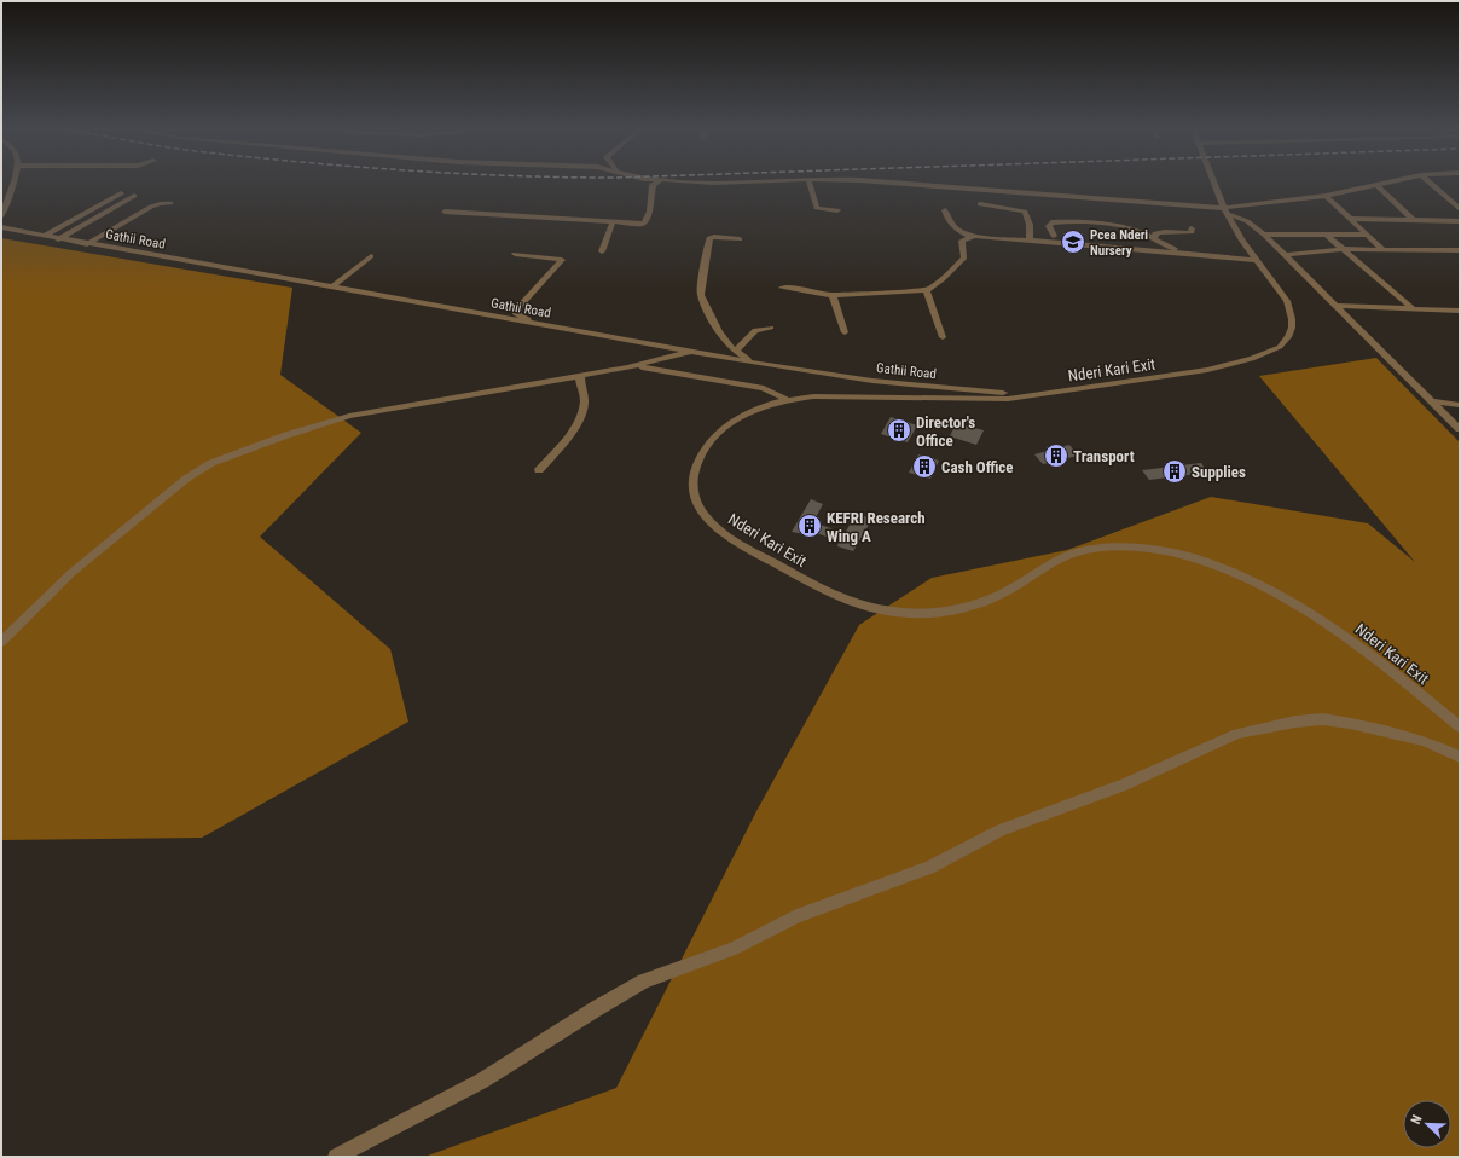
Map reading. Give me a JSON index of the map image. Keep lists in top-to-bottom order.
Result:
{
  "streets": {
    "street": ["Gathii Road", "Nderi Kari Exit"]
  },
  "crossings": [
    ["Gathii Road", "Nderi Kari Exit"]
  ],
  "places": {
    "school or university": ["Pcea Nderi Nursery"],
    "building": [
      "Director's Office",
      "Transport",
      "Cash Office",
      "Supplies",
      "KEFRI Research Wing A"
    ]
  },
  "north": "top left"
}
